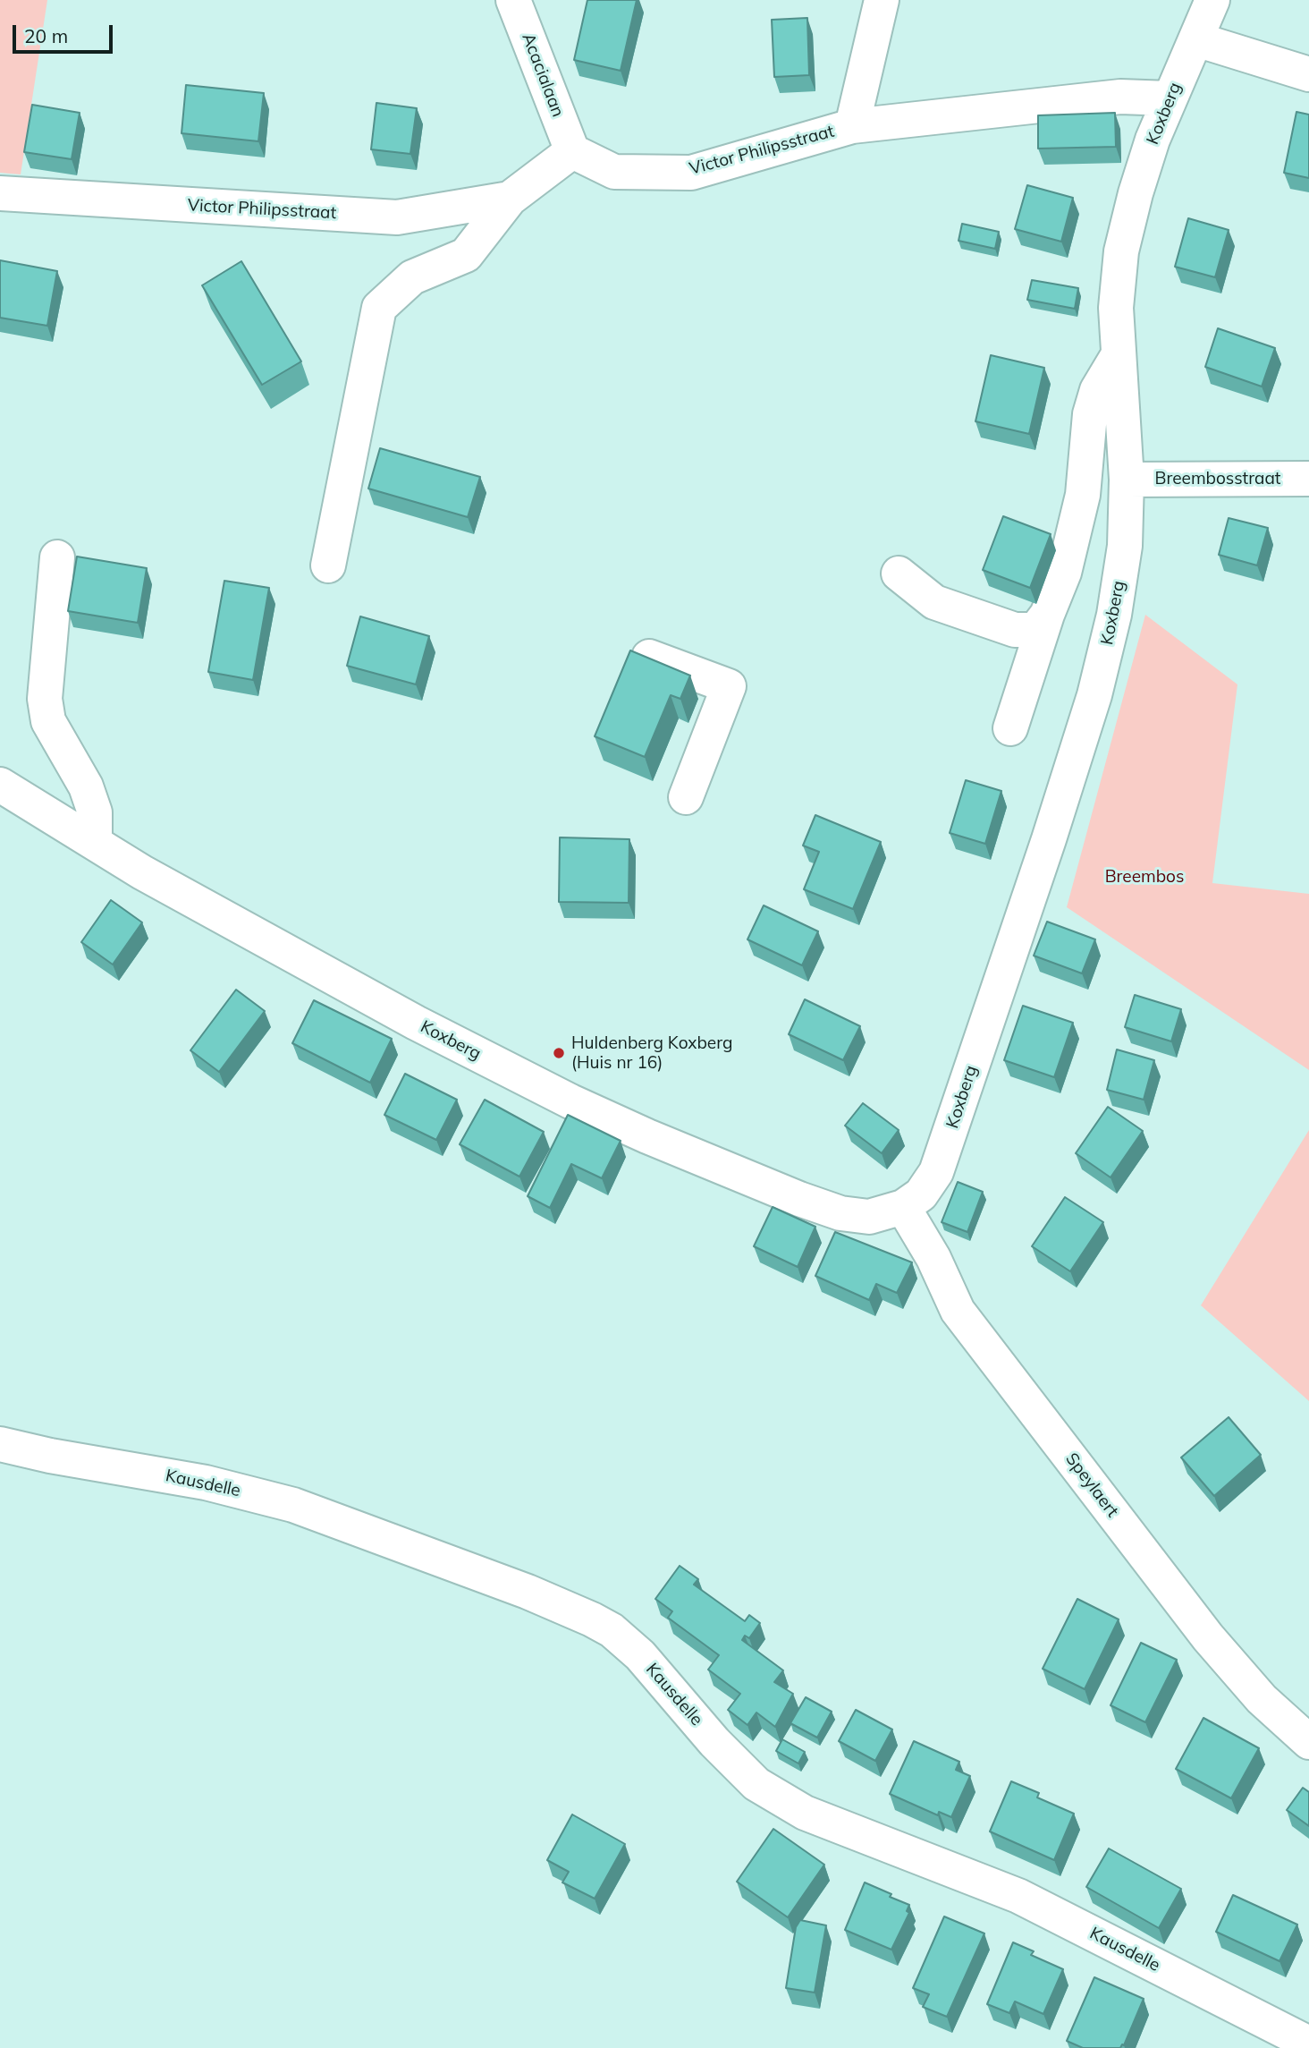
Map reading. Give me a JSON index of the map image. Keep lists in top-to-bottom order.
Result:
{
  "streets": {
    "street": [
      "Acacialaan",
      "Koxberg",
      "Victor Philipsstraat",
      "Breembosstraat",
      "Kausdelle",
      "Speylaert"
    ]
  },
  "crossings": [
    ["Acacialaan", "Victor Philipsstraat"],
    ["Koxberg", "Victor Philipsstraat"],
    ["Koxberg", "Breembosstraat"],
    ["Koxberg", "Speylaert"]
  ],
  "parks": ["Breembos"],
  "places": ["Huldenberg Koxberg (Huis nr 16)"],
  "scale_bar": "20 m"
}
